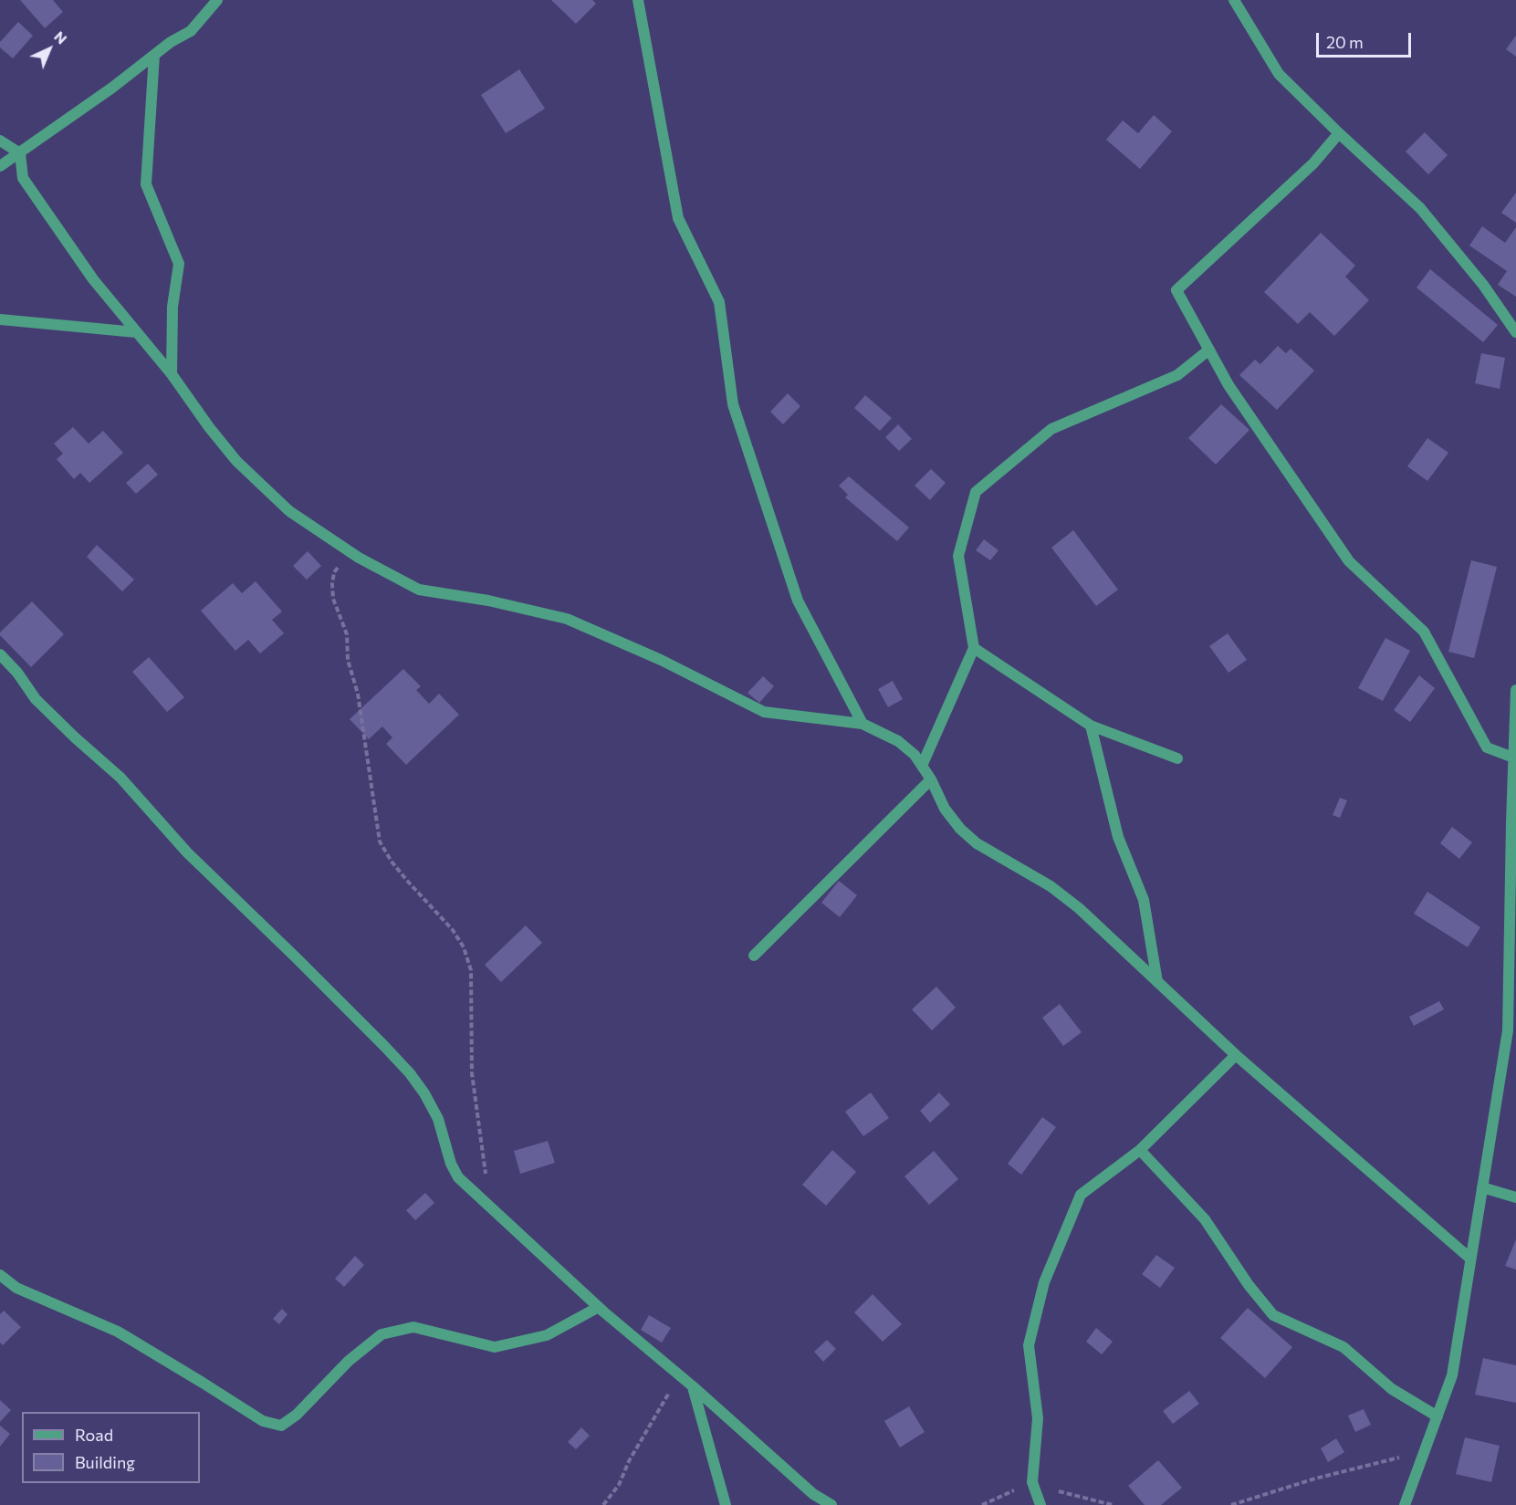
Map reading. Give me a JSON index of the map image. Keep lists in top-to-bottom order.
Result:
{
  "legend": ["Road", "Building"],
  "scale_bar": "20 m",
  "north": "top right"
}
